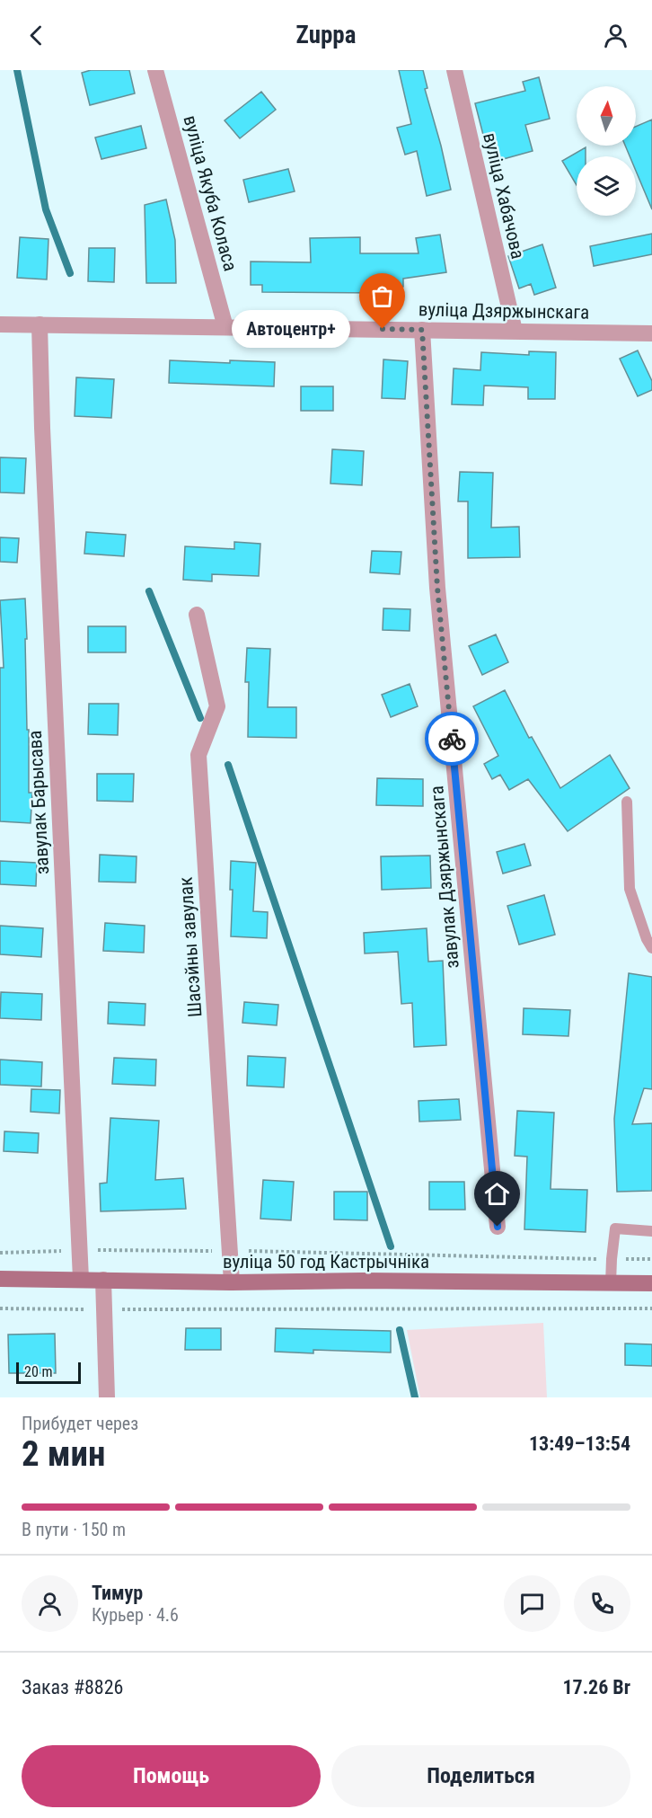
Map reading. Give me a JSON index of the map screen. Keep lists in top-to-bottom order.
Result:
{
  "streets": {
    "main road": ["вуліца 50 год Кастрычніка"],
    "street": [
      "вуліца Якуба Коласа",
      "вуліца Хабачова",
      "вуліца Дзяржынскага",
      "завулак Барысава",
      "завулак Дзяржынскага",
      "Шасэйны завулак"
    ]
  },
  "crossings": [
    ["вуліца Якуба Коласа", "вуліца Дзяржынскага"],
    ["вуліца Хабачова", "вуліца Дзяржынскага"],
    ["вуліца Дзяржынскага", "завулак Барысава"],
    ["вуліца Дзяржынскага", "завулак Дзяржынскага"],
    ["завулак Барысава", "вуліца 50 год Кастрычніка"],
    ["Шасэйны завулак", "вуліца 50 год Кастрычніка"]
  ],
  "places": ["Автоцентр+"],
  "scale_bar": "20 m",
  "north": "top",
  "page": {
    "header": "Zuppa",
    "bubble": "Автоцентр+",
    "scale": "20 m",
    "heading": ["2 мин", "Прибудет через", "13:49–13:54"],
    "panel": [
      "Тимур",
      "Курьер · 4.6",
      "Заказ #8826",
      "17.26 Br"
    ],
    "bar": "В пути · 150 m",
    "buttons": ["Помощь", "Поделиться"]
  }
}
